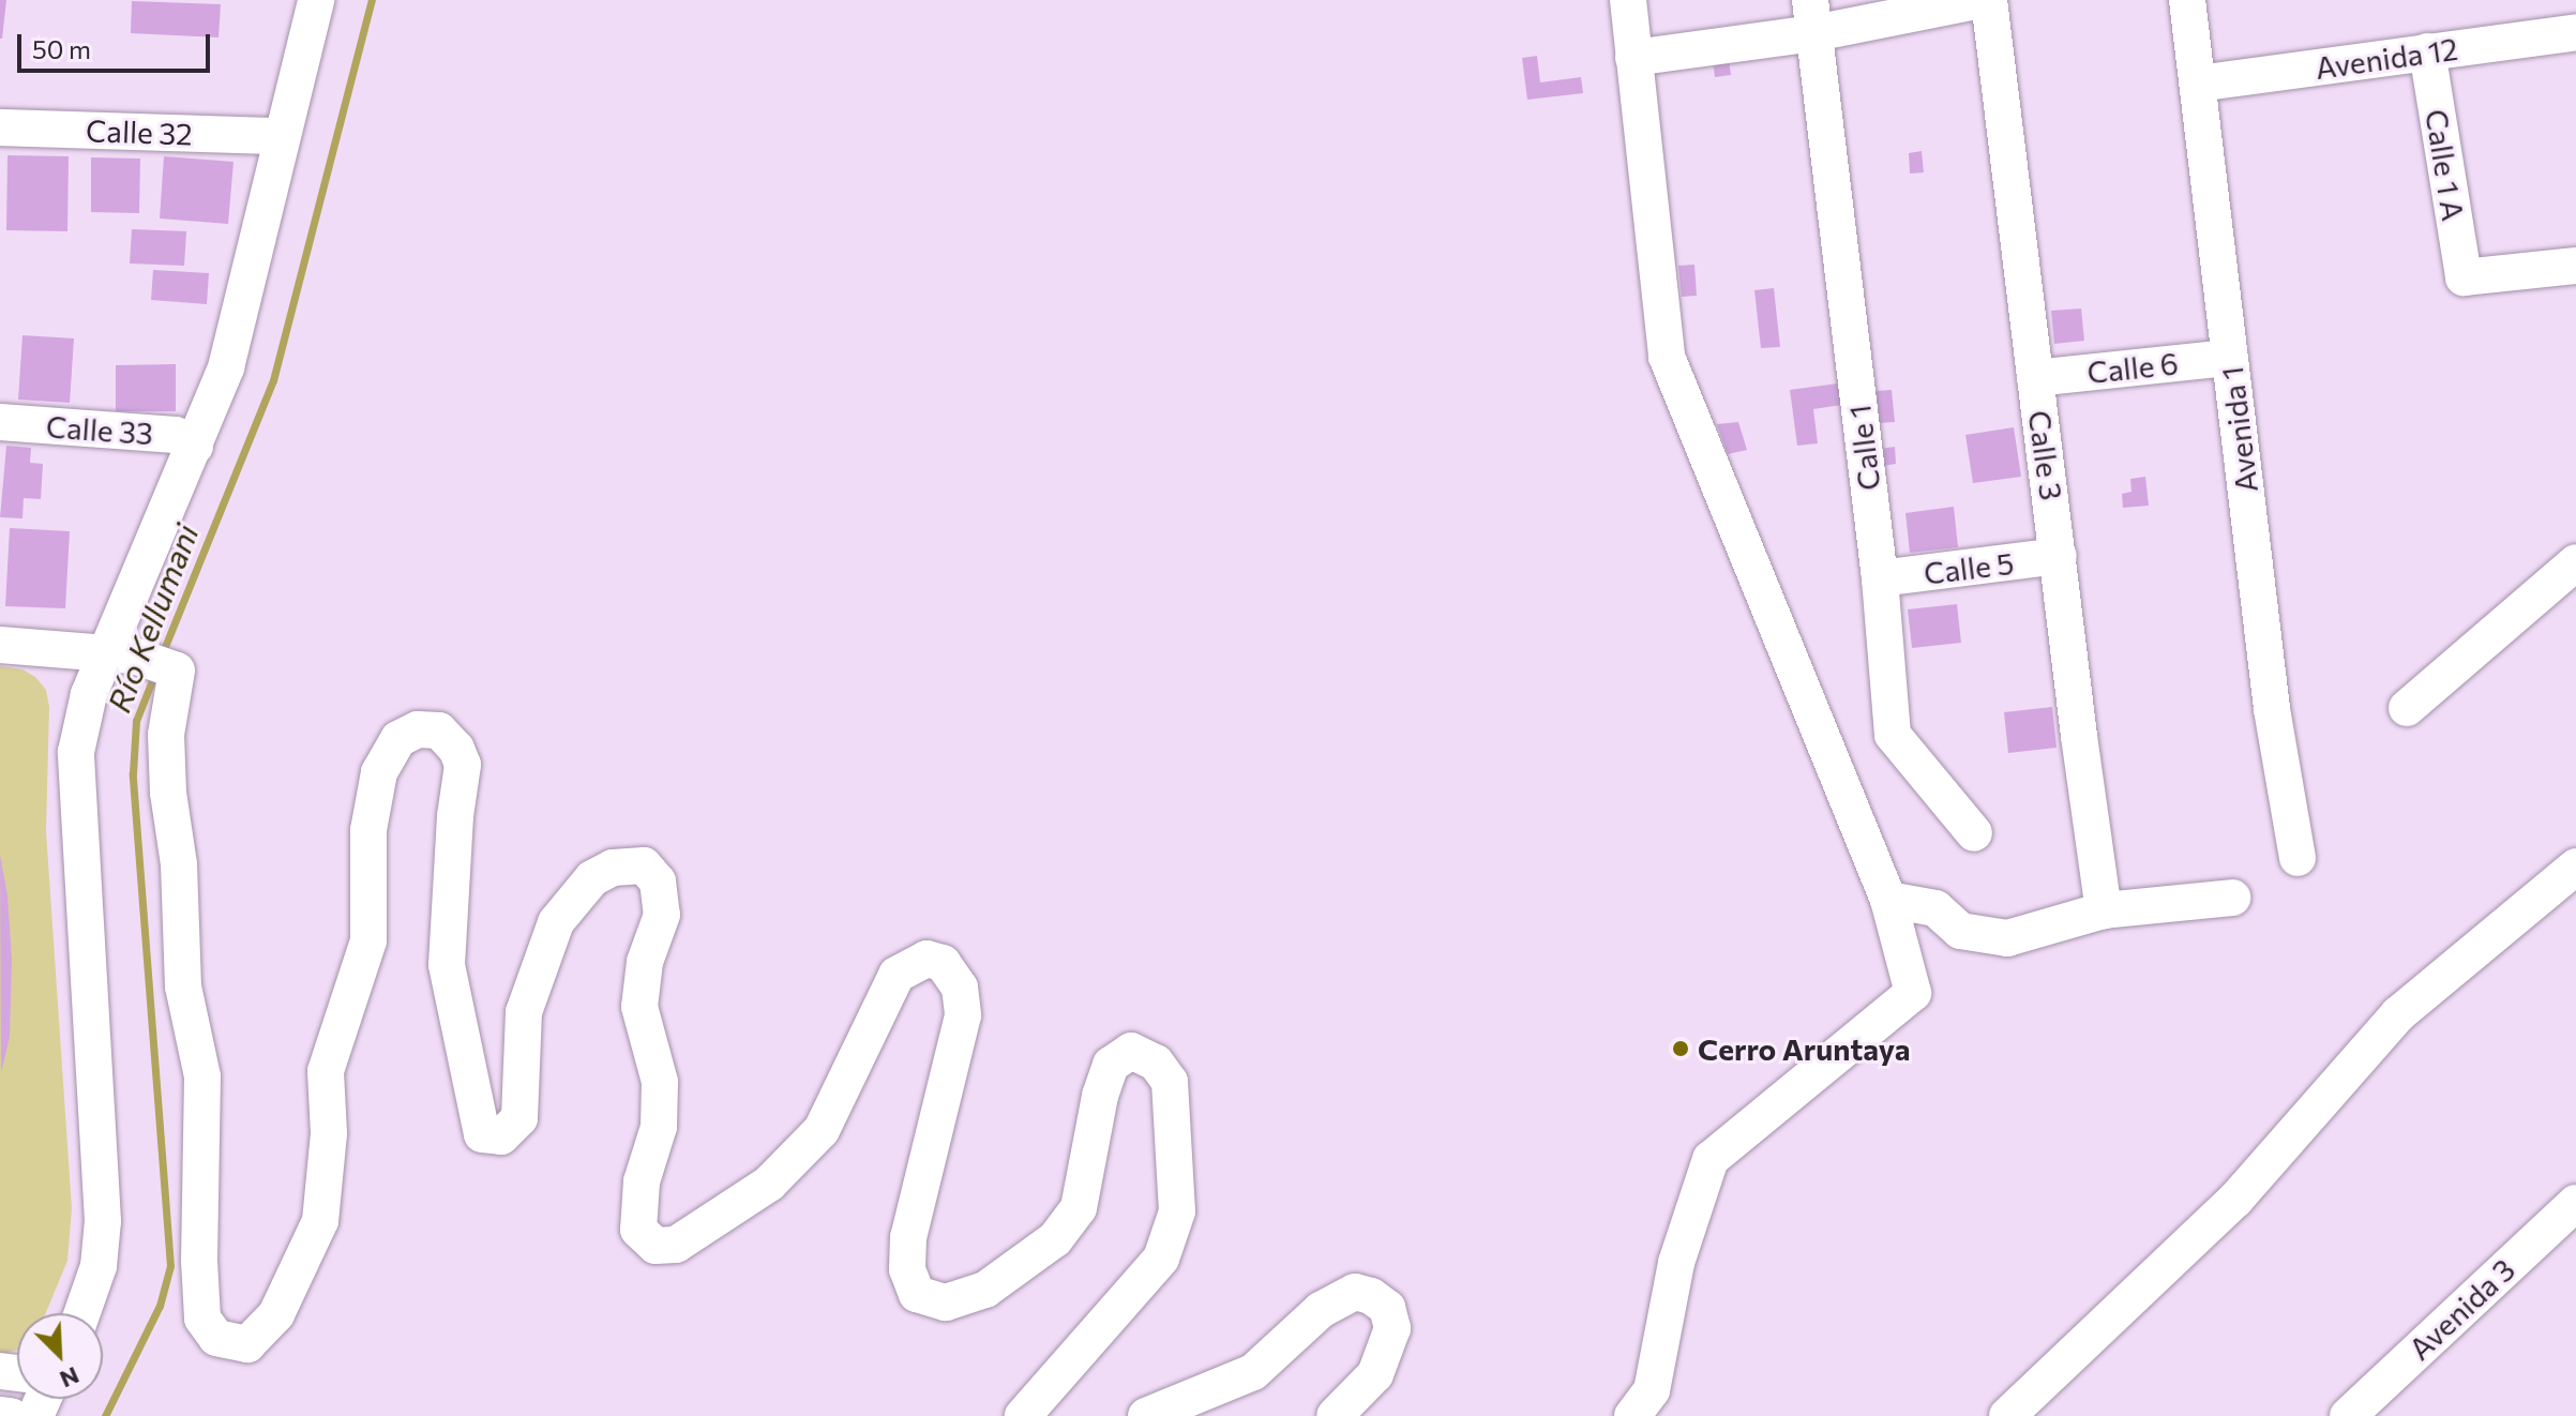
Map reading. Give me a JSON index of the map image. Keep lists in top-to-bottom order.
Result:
{
  "streets": {
    "street": [
      "Avenida 12",
      "Calle 32",
      "Calle 1 A",
      "Calle 6",
      "Calle 33",
      "Avenida 1",
      "Calle 1",
      "Calle 3",
      "Calle 5",
      "Avenida 3"
    ]
  },
  "crossings": [
    ["Avenida 12", "Calle 1 A"],
    ["Avenida 12", "Avenida 1"],
    ["Calle 6", "Avenida 1"],
    ["Calle 6", "Calle 3"],
    ["Calle 1", "Calle 5"],
    ["Calle 3", "Calle 5"]
  ],
  "water": ["Río Kellumani"],
  "places": ["Cerro Aruntaya"],
  "scale_bar": "50 m",
  "north": "bottom right"
}
